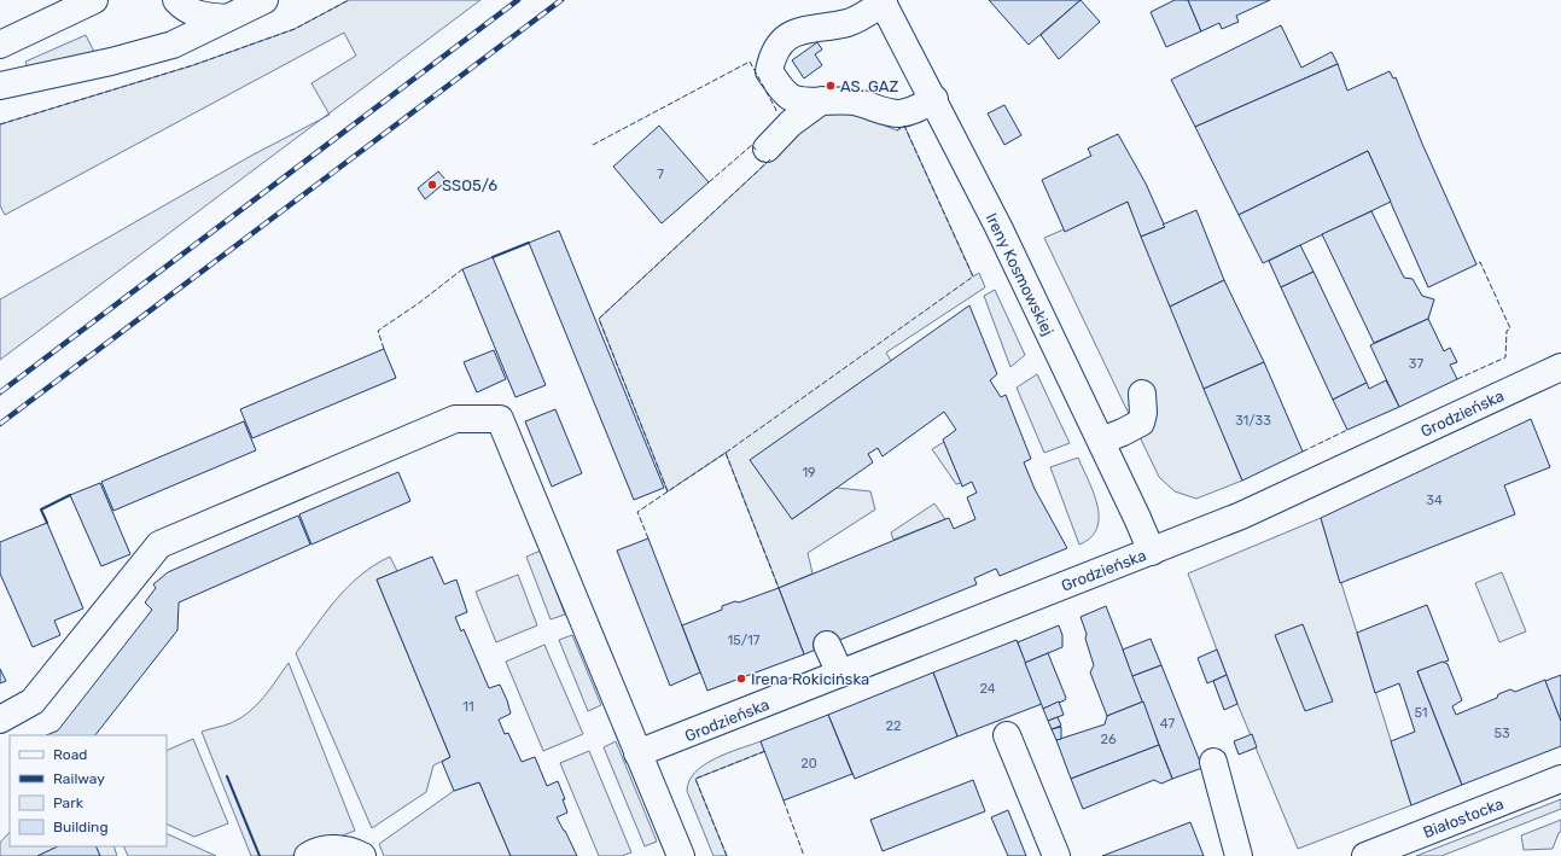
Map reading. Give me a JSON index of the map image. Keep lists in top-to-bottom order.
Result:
{
  "streets": {
    "street": ["Ireny Kosmowskiej", "Grodzieńska", "Białostocka"]
  },
  "crossings": [
    ["Ireny Kosmowskiej", "Grodzieńska"]
  ],
  "places": ["AS. GAZ", "SSO5/6", "Irena Rokicińska"],
  "house_numbers": [
    "7",
    "37",
    "31/33",
    "19",
    "34",
    "15/17",
    "24",
    "11",
    "51",
    "47",
    "22",
    "53",
    "26",
    "20"
  ],
  "legend": [
    "Road",
    "Railway",
    "Park",
    "Building"
  ]
}
